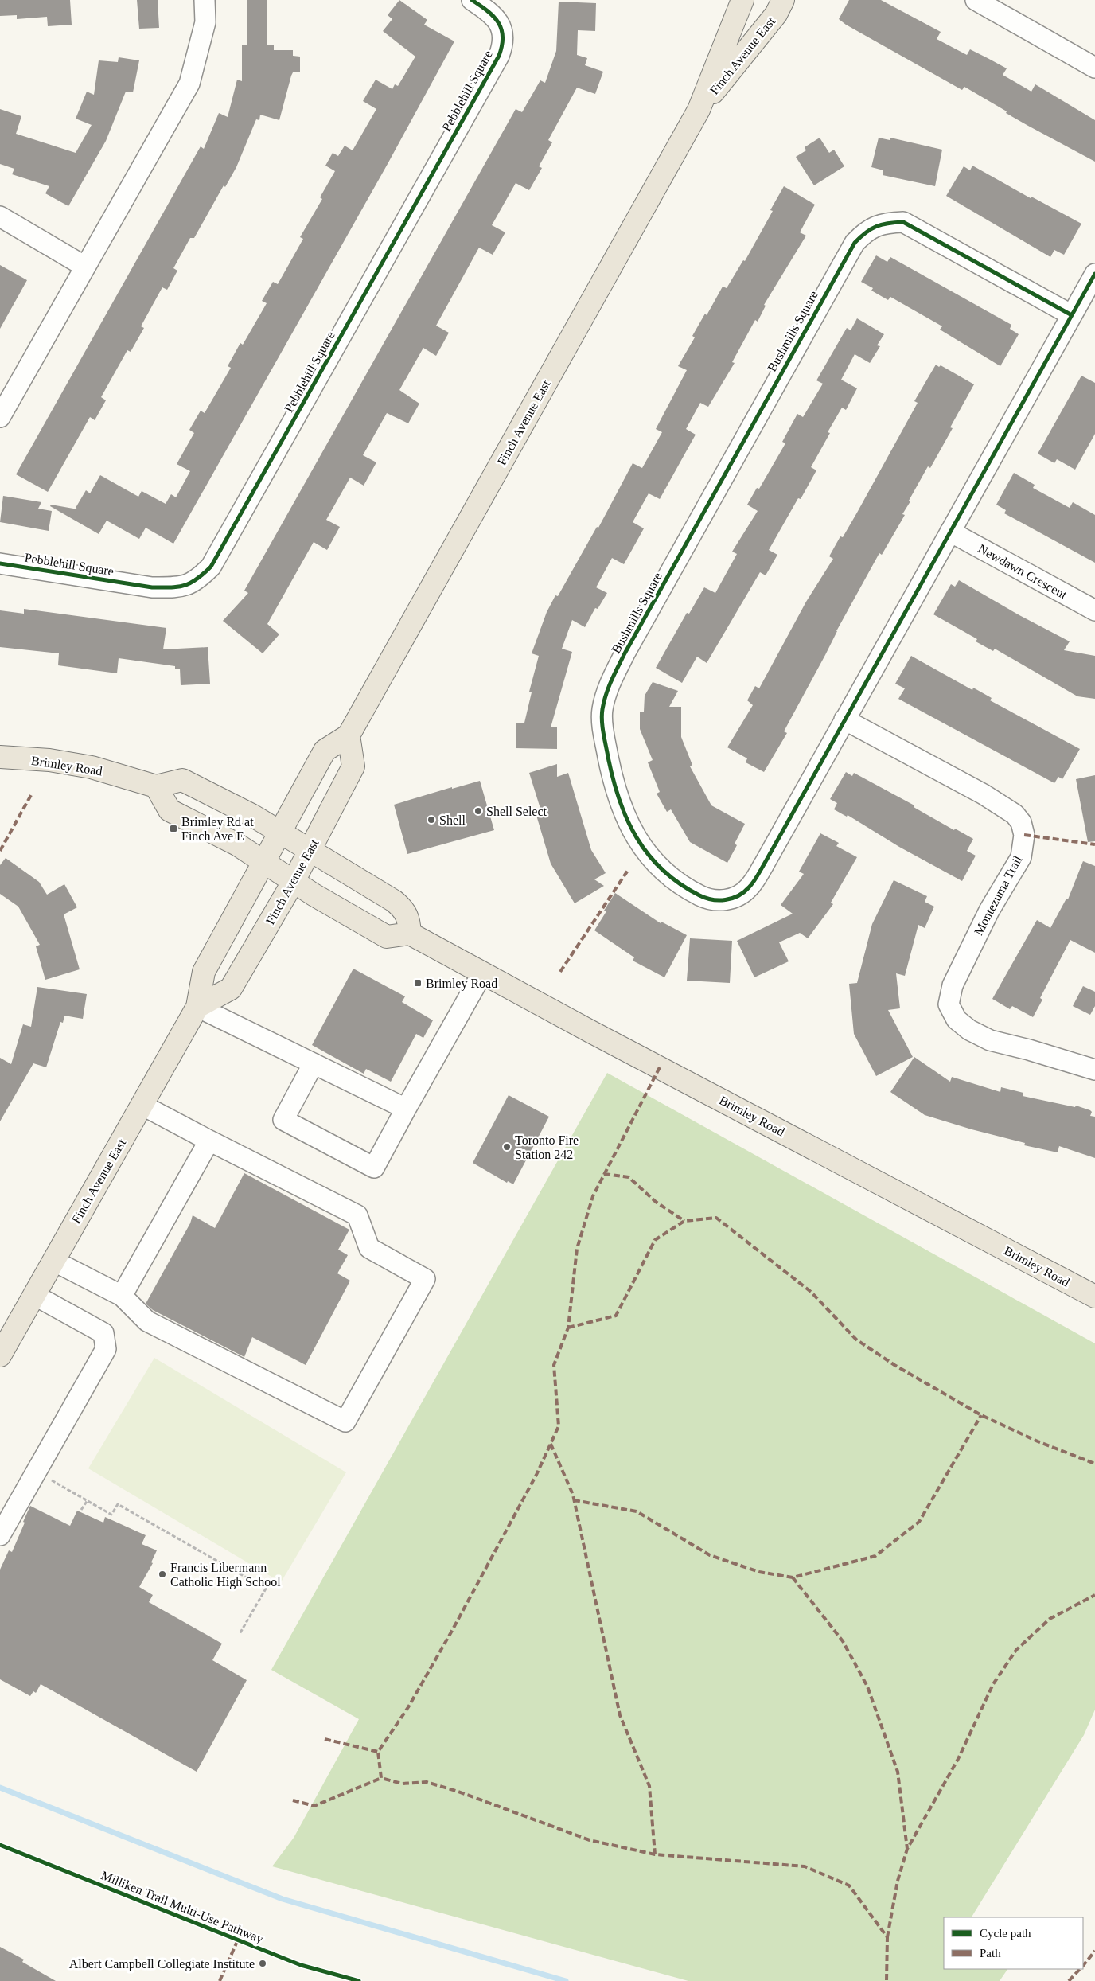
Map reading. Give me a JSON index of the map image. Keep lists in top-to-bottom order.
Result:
{
  "streets": {
    "main road": ["Finch Avenue East", "Brimley Road"],
    "street": [
      "Pebblehill Square",
      "Bushmills Square",
      "Newdawn Crescent",
      "Montezuma Trail"
    ],
    "cycle path": ["Milliken Trail Multi-Use Pathway"]
  },
  "crossings": [
    ["Bushmills Square", "Newdawn Crescent"],
    ["Bushmills Square", "Montezuma Trail"]
  ],
  "places": {
    "other": [
      "Shell Select",
      "Shell",
      "Toronto Fire Station 242",
      "Francis Libermann Catholic High School",
      "Albert Campbell Collegiate Institute"
    ],
    "transit": ["Brimley Rd at Finch Ave E", "Brimley Road"]
  },
  "legend": ["Cycle path", "Path"]
}
